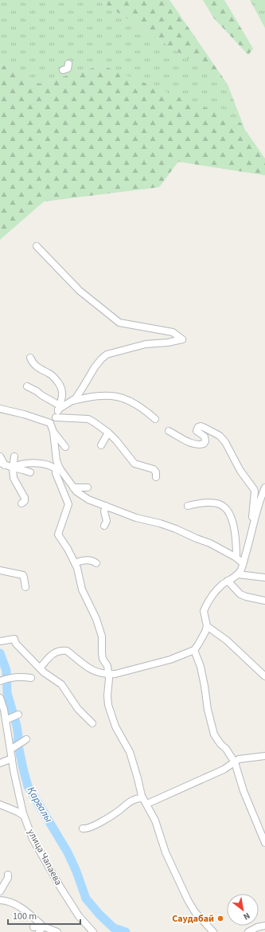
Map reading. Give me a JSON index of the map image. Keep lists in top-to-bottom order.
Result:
{
  "streets": {
    "street": ["улица Чапаева"]
  },
  "water": ["Қарғалы"],
  "places": ["Саудабай"],
  "scale_bar": "100 m",
  "north": "bottom right"
}
